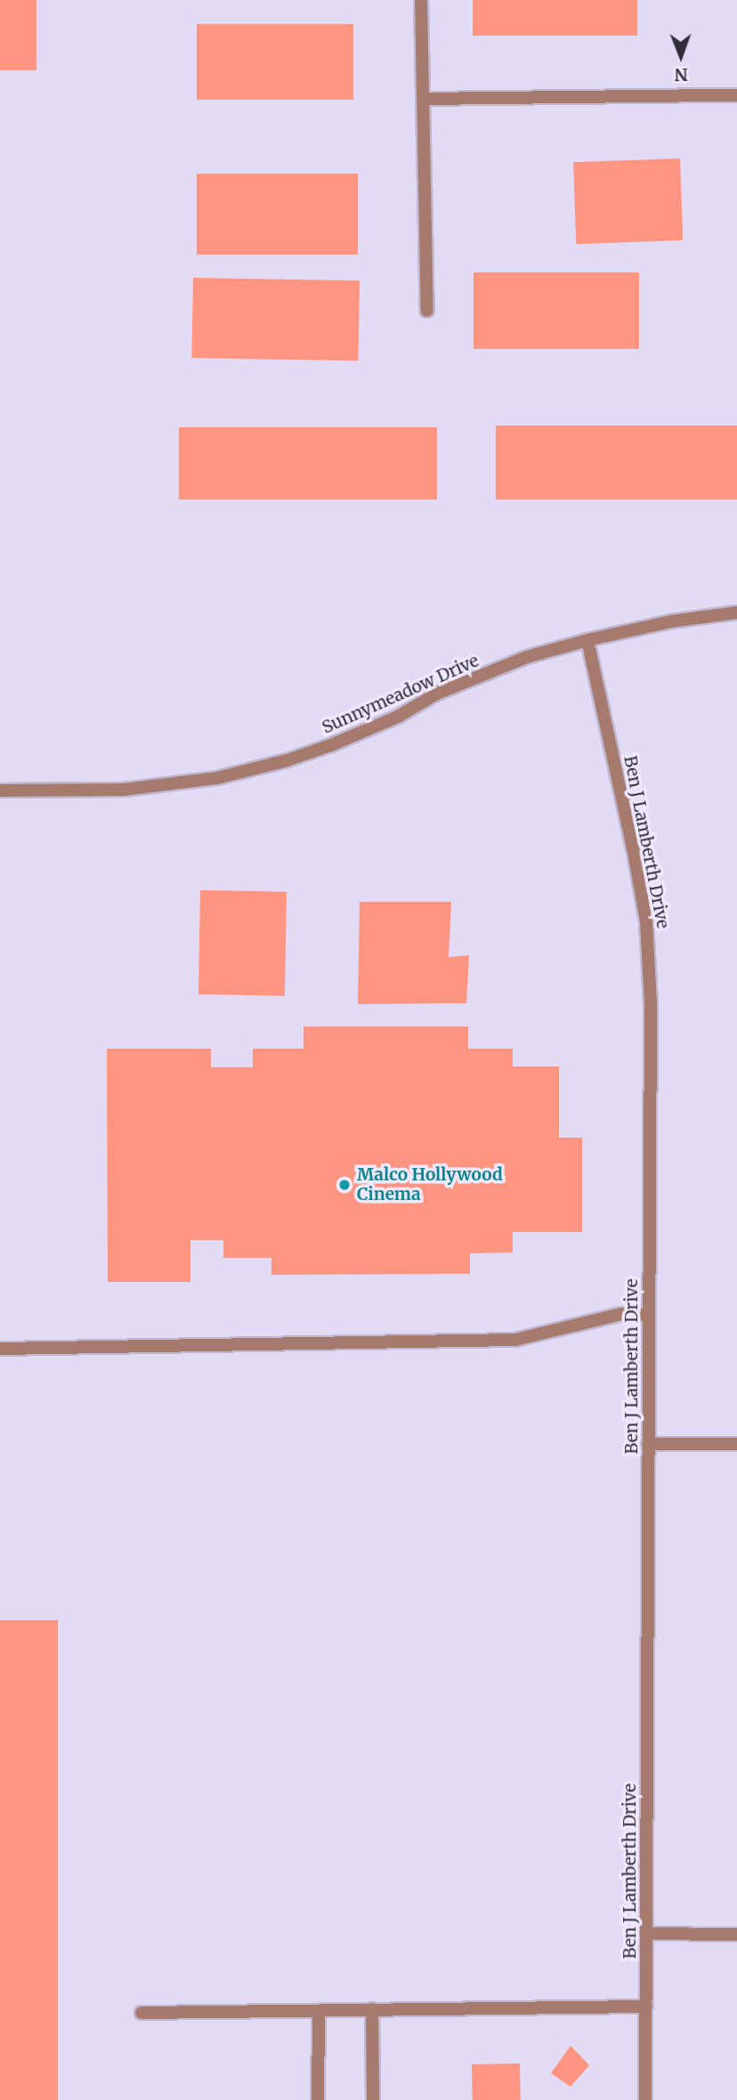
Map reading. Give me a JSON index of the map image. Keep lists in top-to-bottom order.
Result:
{
  "streets": {
    "street": ["Sunnymeadow Drive", "Ben J Lamberth Drive"]
  },
  "crossings": [
    ["Sunnymeadow Drive", "Ben J Lamberth Drive"]
  ],
  "places": ["Malco Hollywood Cinema"],
  "north": "bottom"
}
